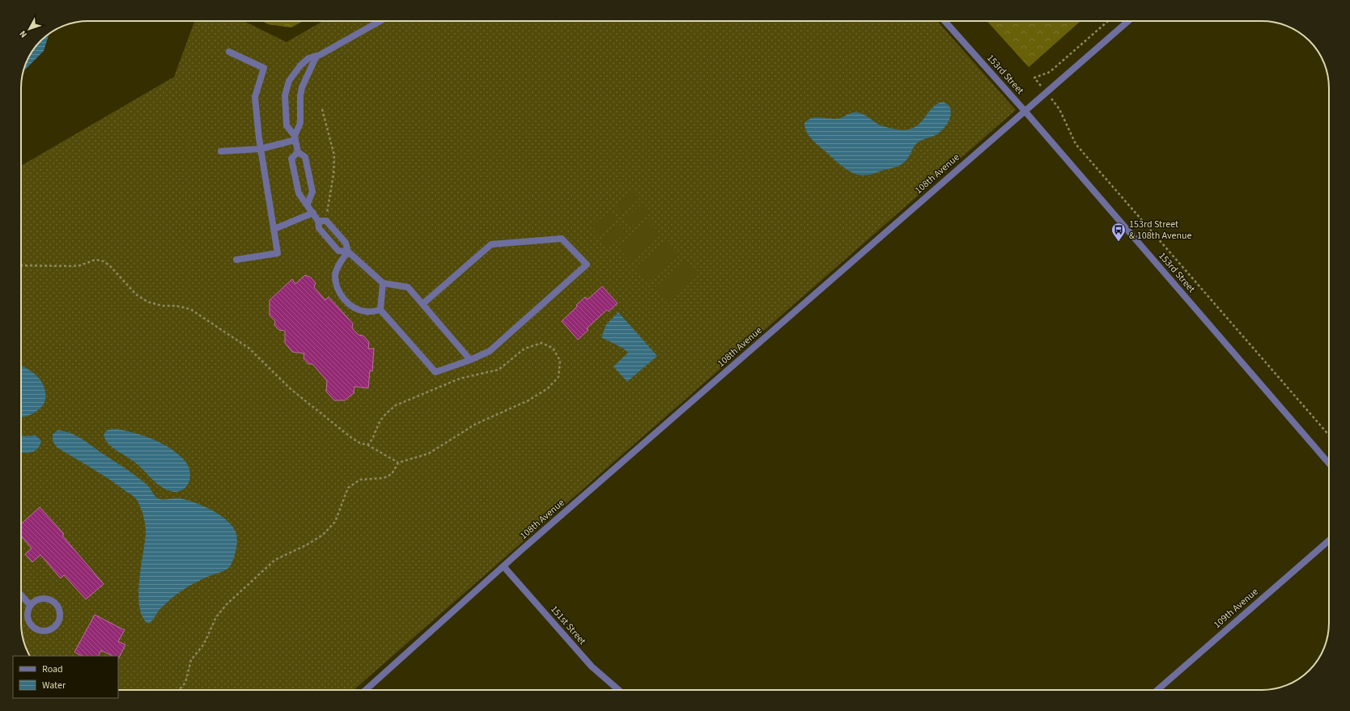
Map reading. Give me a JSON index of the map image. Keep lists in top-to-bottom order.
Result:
{
  "streets": {
    "street": [
      "153rd Street",
      "108th Avenue",
      "109th Avenue",
      "151st Street"
    ]
  },
  "crossings": [
    ["153rd Street", "108th Avenue"],
    ["108th Avenue", "151st Street"]
  ],
  "places": {
    "bus stop": ["153rd Street & 108th Avenue"]
  },
  "legend": ["Road", "Water"],
  "north": "bottom left"
}
